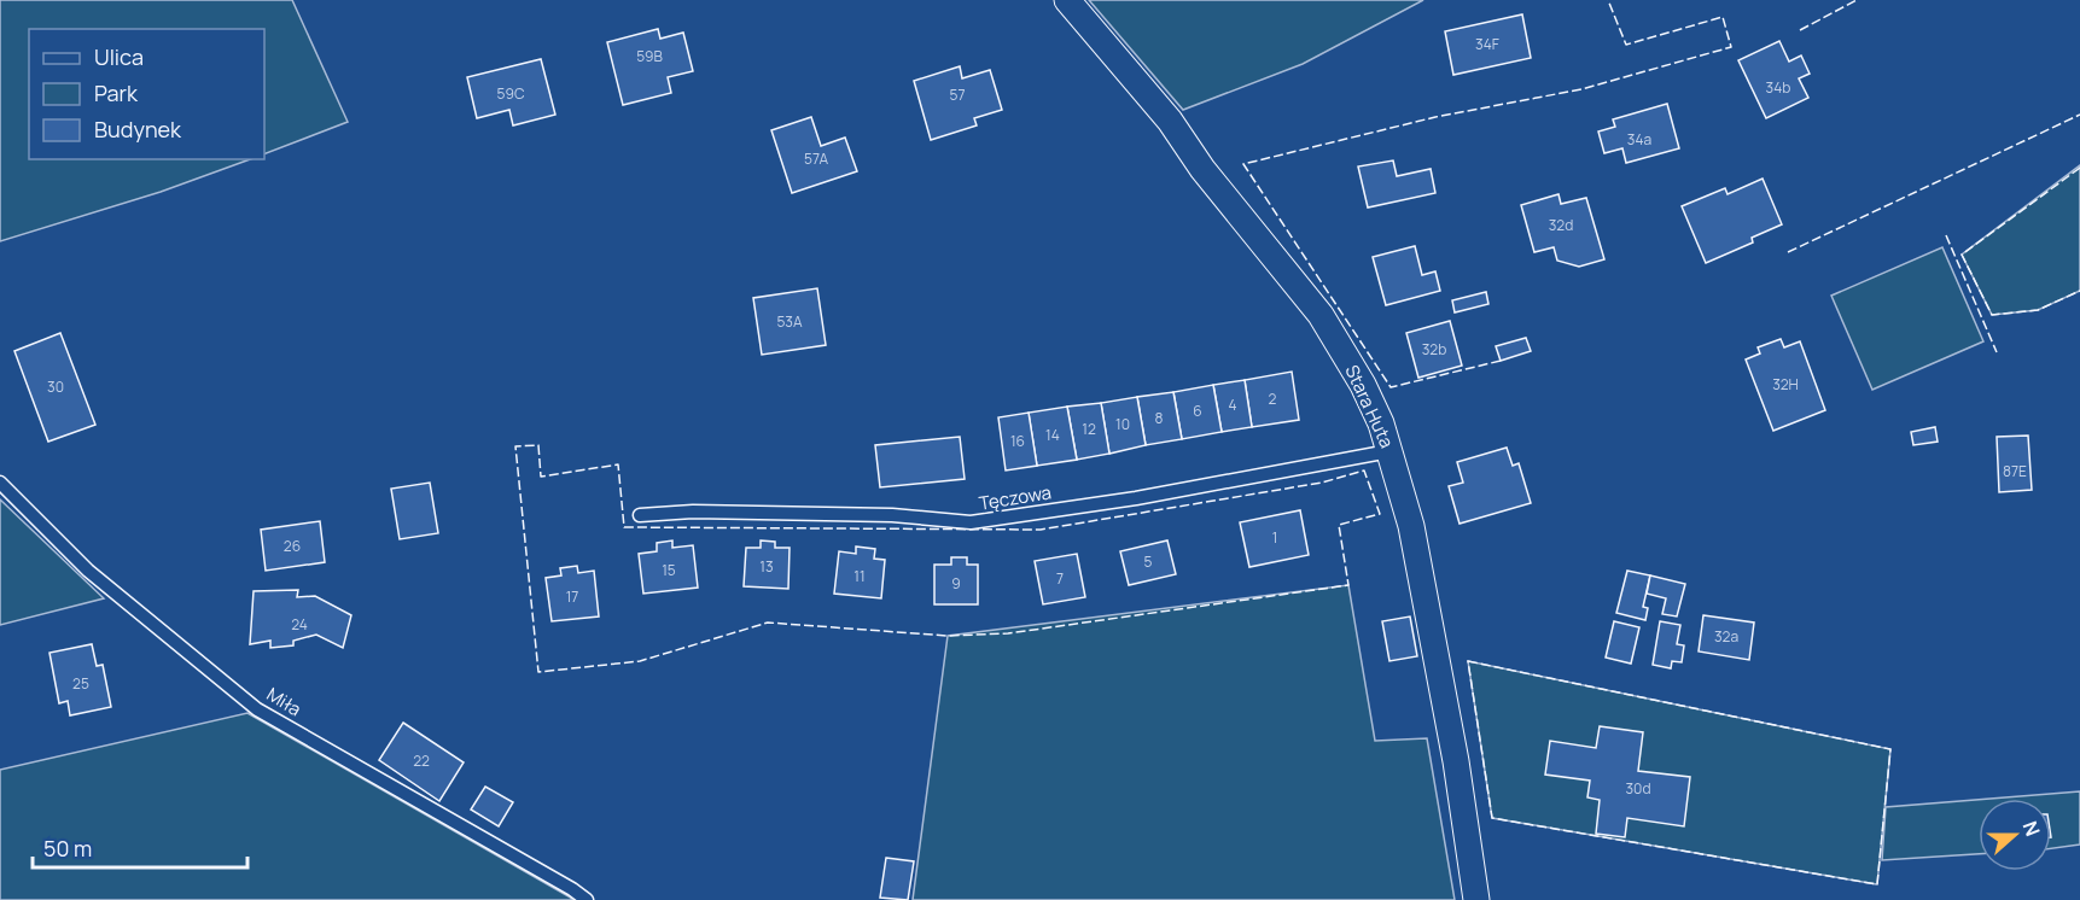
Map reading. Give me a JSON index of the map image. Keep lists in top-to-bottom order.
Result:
{
  "streets": {
    "street": ["Stara Huta"],
    "lane": ["Tęczowa", "Miła"]
  },
  "crossings": [
    ["Stara Huta", "Tęczowa"]
  ],
  "house_numbers": [
    "34F",
    "59B",
    "34b",
    "59C",
    "57",
    "34a",
    "57A",
    "32d",
    "53A",
    "32b",
    "32H",
    "30",
    "2",
    "4",
    "6",
    "8",
    "10",
    "12",
    "14",
    "16",
    "87E",
    "1",
    "26",
    "5",
    "13",
    "15",
    "11",
    "7",
    "9",
    "17",
    "24",
    "32a",
    "25",
    "22",
    "30d"
  ],
  "legend": ["Ulica", "Park", "Budynek"],
  "scale_bar": "50 m",
  "north": "right"
}
